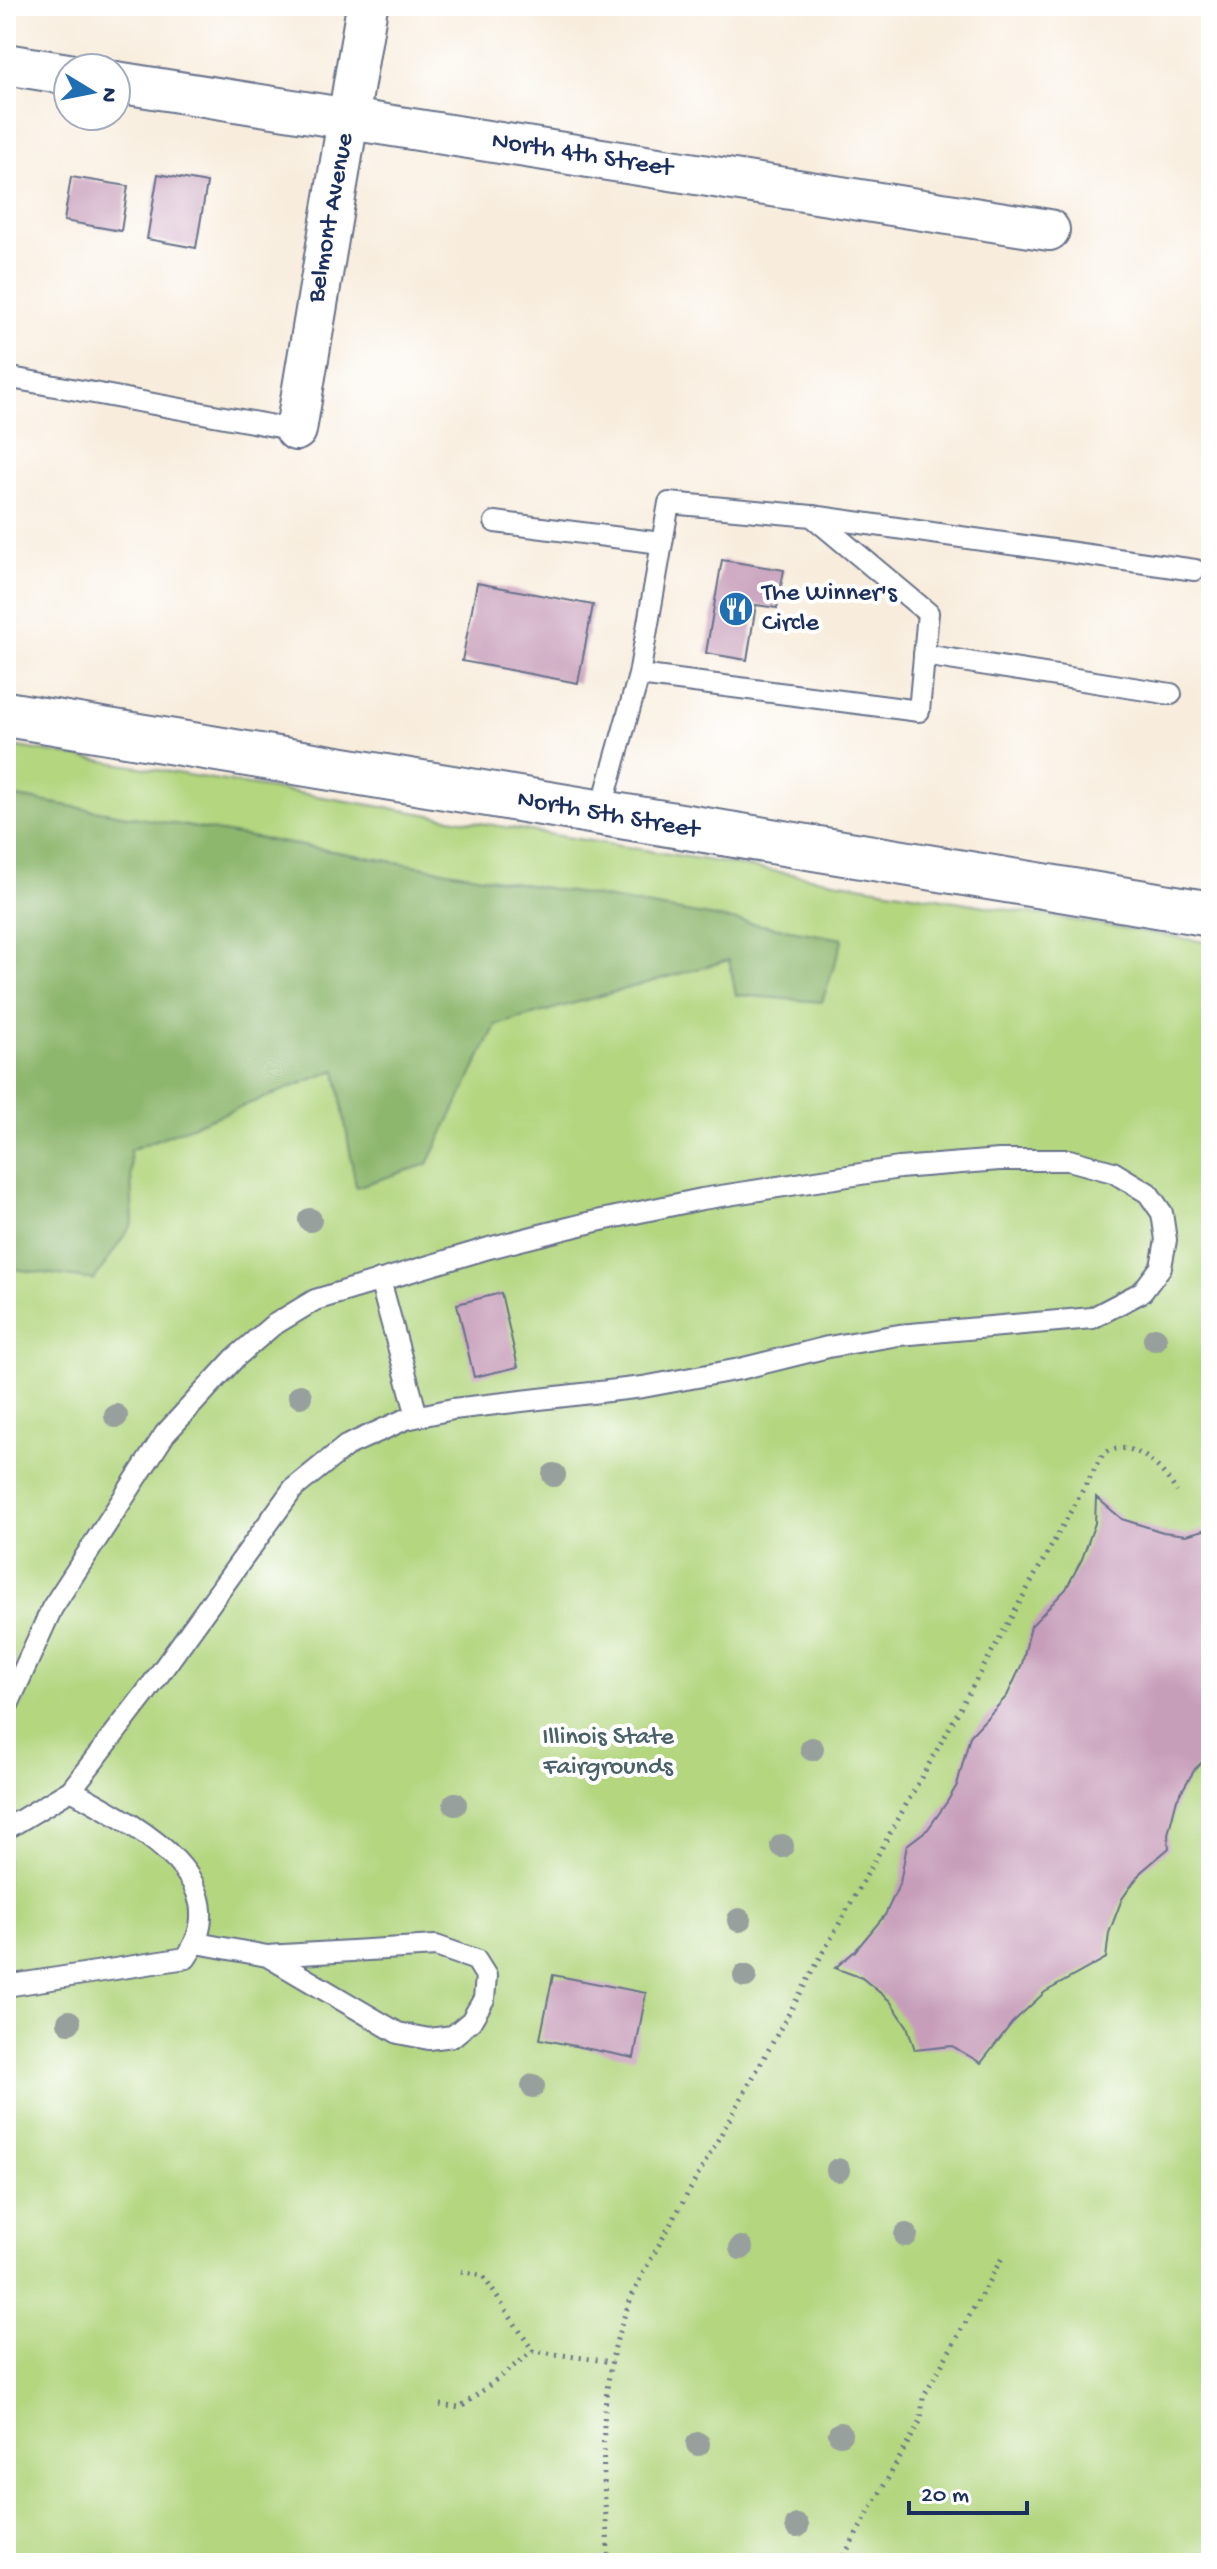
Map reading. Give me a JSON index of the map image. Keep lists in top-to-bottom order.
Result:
{
  "streets": {
    "main road": ["North 5th Street"],
    "street": ["North 4th Street", "Belmont Avenue"]
  },
  "crossings": [
    ["North 4th Street", "Belmont Avenue"]
  ],
  "parks": ["Illinois State Fairgrounds"],
  "places": {
    "restaurant": ["The Winner's Circle"]
  },
  "scale_bar": "20 m",
  "north": "right"
}
